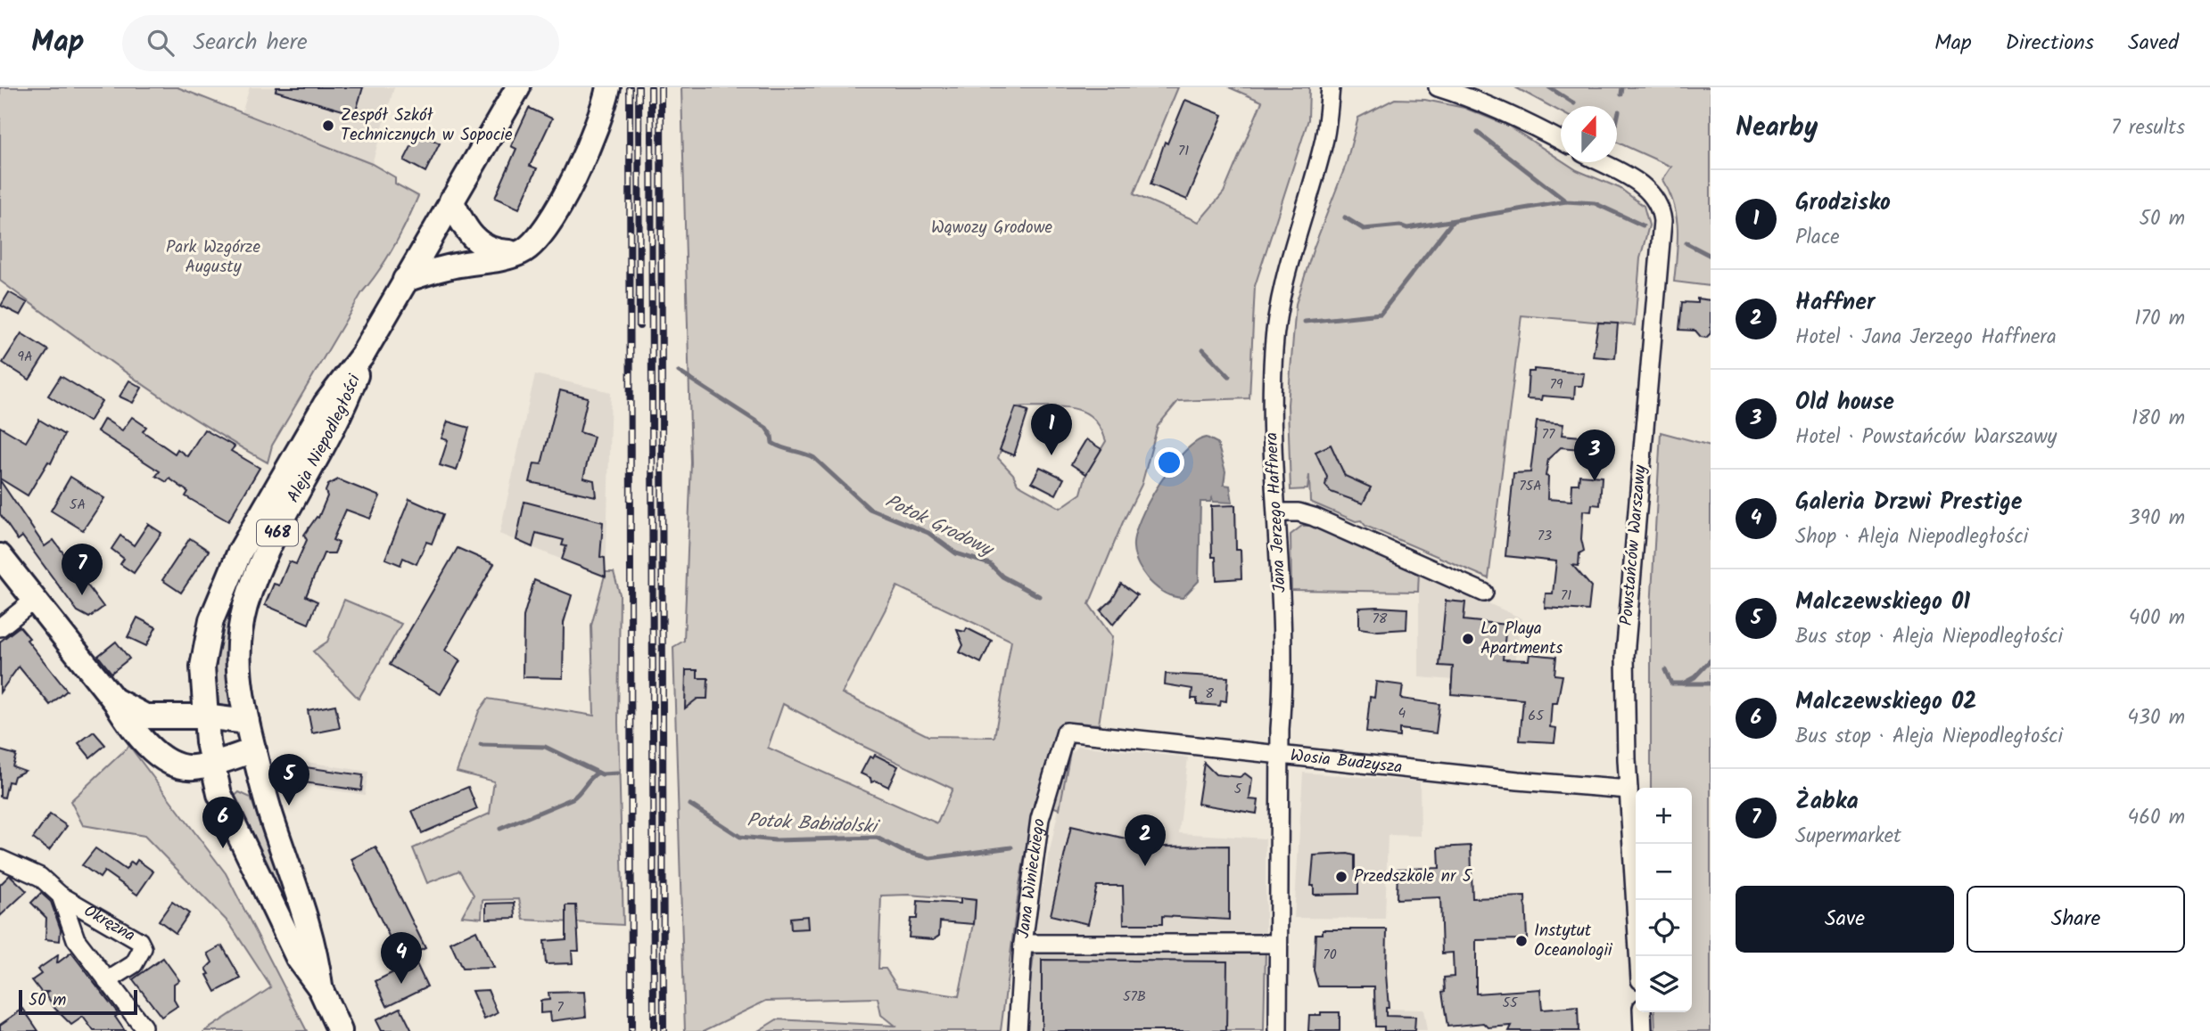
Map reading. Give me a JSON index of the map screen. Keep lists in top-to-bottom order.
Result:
{
  "streets": {
    "main road": ["Aleja Niepodległości", "468"],
    "street": [
      "Jana Jerzego Haffnera",
      "Powstańców Warszawy",
      "Wosia Budzysza",
      "Jana Winieckiego",
      "Okrężna"
    ]
  },
  "crossings": [
    ["Jana Jerzego Haffnera", "Wosia Budzysza"],
    ["Powstańców Warszawy", "Wosia Budzysza"],
    ["Wosia Budzysza", "Jana Winieckiego"]
  ],
  "water": ["Potok Grodowy", "Potok Babidolski"],
  "parks": ["Wąwozy Grodowe", "Park Wzgórze Augusty"],
  "places": [
    "Zespół Szkół Technicznych w Sopocie",
    "La Playa Apartments",
    "Przedszkole nr 5",
    "Instytut Oceanologii"
  ],
  "house_numbers": [
    "71",
    "9A",
    "79",
    "77",
    "75A",
    "5A",
    "73",
    "71",
    "78",
    "8",
    "4",
    "65",
    "5",
    "70",
    "57B",
    "55",
    "7"
  ],
  "scale_bar": "50 m",
  "north": "top",
  "page": {
    "header": "Map",
    "search": "Search here",
    "nav": ["Map", "Directions", "Saved"],
    "heading": ["Nearby", "7 results"],
    "list": [
      {
        "mark": "1",
        "name": "Grodzisko",
        "note": "Place",
        "value": "50 m"
      },
      {
        "mark": "2",
        "name": "Haffner",
        "note": "Hotel · Jana Jerzego Haffnera",
        "value": "170 m"
      },
      {
        "mark": "3",
        "name": "Old house",
        "note": "Hotel · Powstańców Warszawy",
        "value": "180 m"
      },
      {
        "mark": "4",
        "name": "Galeria Drzwi Prestige",
        "note": "Shop · Aleja Niepodległości",
        "value": "390 m"
      },
      {
        "mark": "5",
        "name": "Malczewskiego 01",
        "note": "Bus stop · Aleja Niepodległości",
        "value": "400 m"
      },
      {
        "mark": "6",
        "name": "Malczewskiego 02",
        "note": "Bus stop · Aleja Niepodległości",
        "value": "430 m"
      },
      {
        "mark": "7",
        "name": "Żabka",
        "note": "Supermarket",
        "value": "460 m"
      }
    ],
    "pins": [
      "1",
      "3",
      "7",
      "5",
      "6",
      "2",
      "4"
    ],
    "map_buttons": ["+", "−"],
    "buttons": ["Save", "Share"],
    "scale": "50 m"
  }
}
